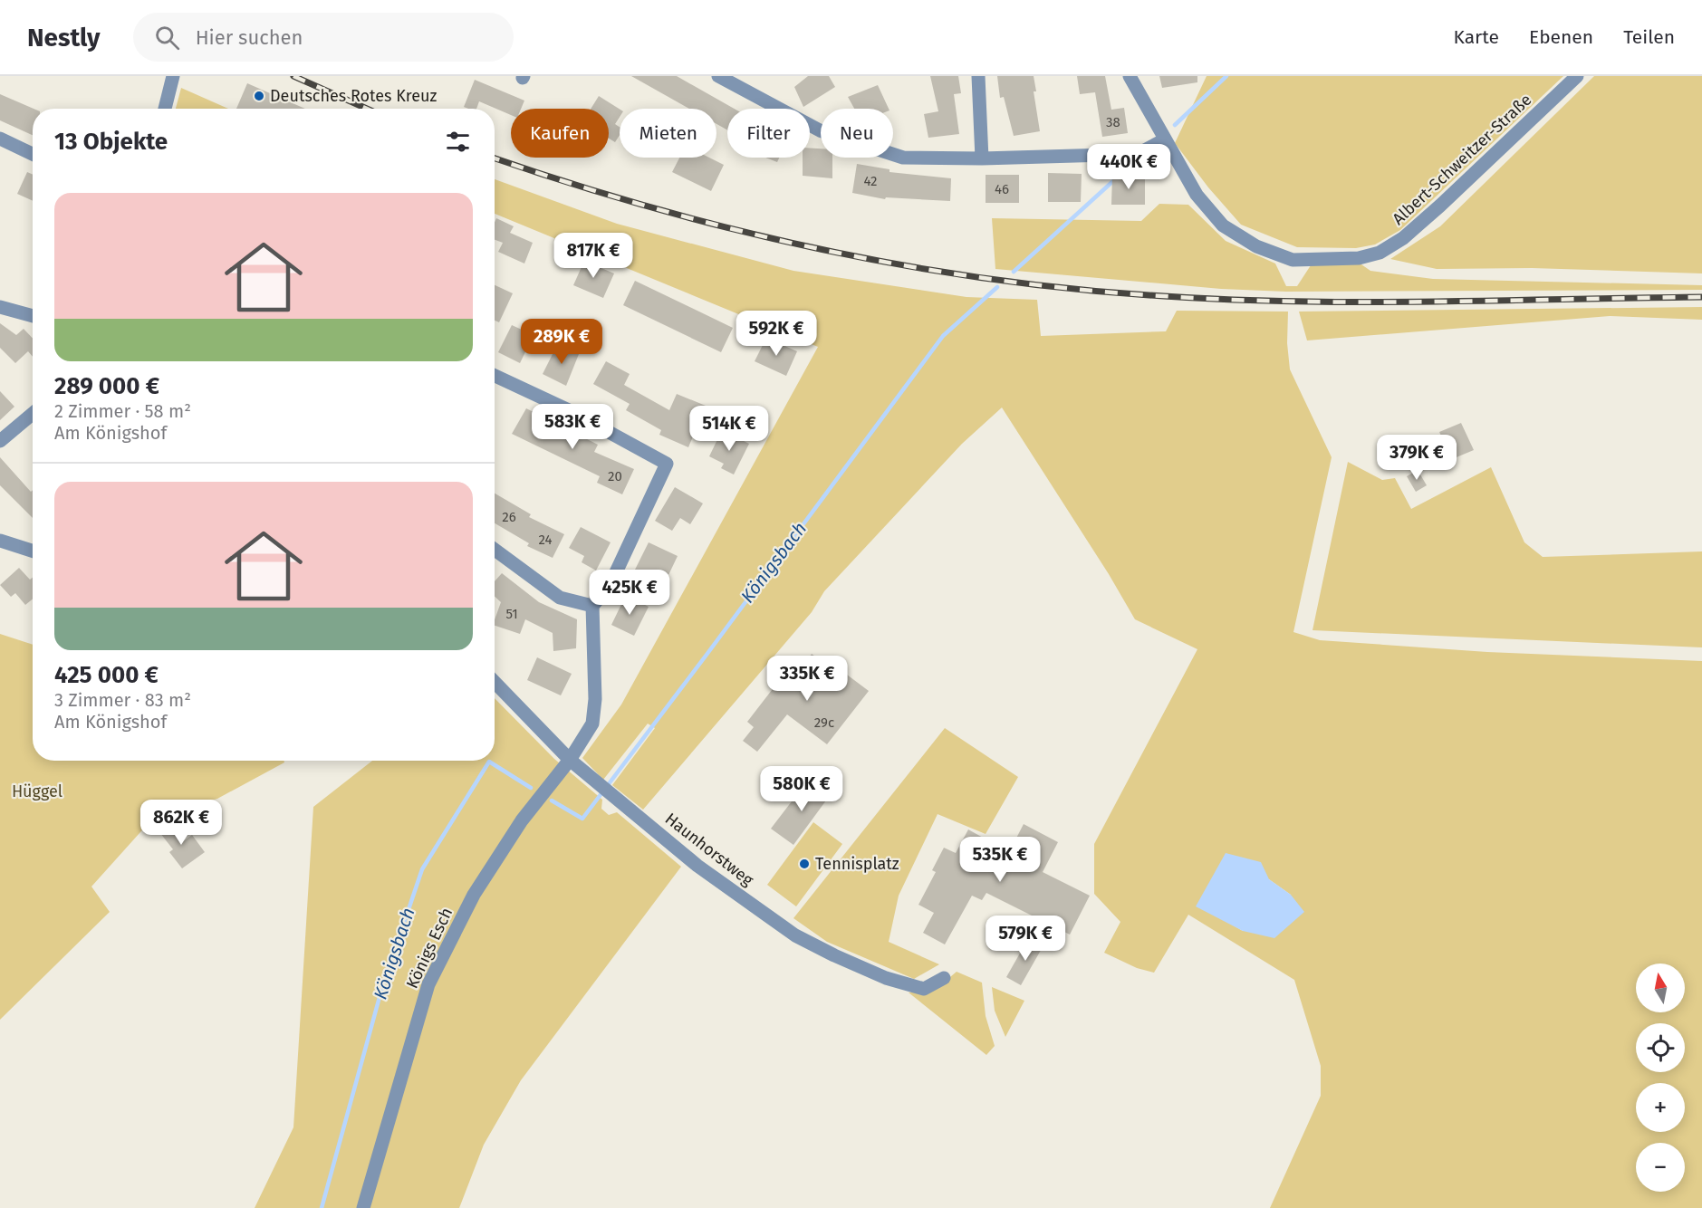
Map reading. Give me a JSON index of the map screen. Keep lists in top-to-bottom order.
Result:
{
  "streets": {
    "street": ["Albert-Schweitzer-Straße", "Haunhorstweg", "Königs Esch"]
  },
  "crossings": [
    ["Haunhorstweg", "Königs Esch"]
  ],
  "water": ["Königsbach"],
  "parks": ["Hüggel"],
  "places": ["Deutsches Rotes Kreuz", "Tennisplatz"],
  "house_numbers": [
    "38",
    "42",
    "46",
    "20",
    "26",
    "24",
    "51",
    "29c"
  ],
  "north": "top",
  "page": {
    "header": "Nestly",
    "search": "Hier suchen",
    "nav": ["Karte", "Ebenen", "Teilen"],
    "chip": [
      "Kaufen",
      "Mieten",
      "Filter",
      "Neu"
    ],
    "heading": "13 Objekte",
    "price": [
      "440K €",
      "817K €",
      "592K €",
      "289K €",
      "583K €",
      "514K €",
      "379K €",
      "425K €",
      "335K €",
      "580K €",
      "862K €",
      "535K €",
      "579K €"
    ],
    "list": [
      {
        "name": "289 000 €",
        "note": "2 Zimmer · 58 m² · Am Königshof"
      },
      {
        "name": "425 000 €",
        "note": "3 Zimmer · 83 m² · Am Königshof"
      }
    ],
    "map_buttons": ["+", "−"]
  }
}
